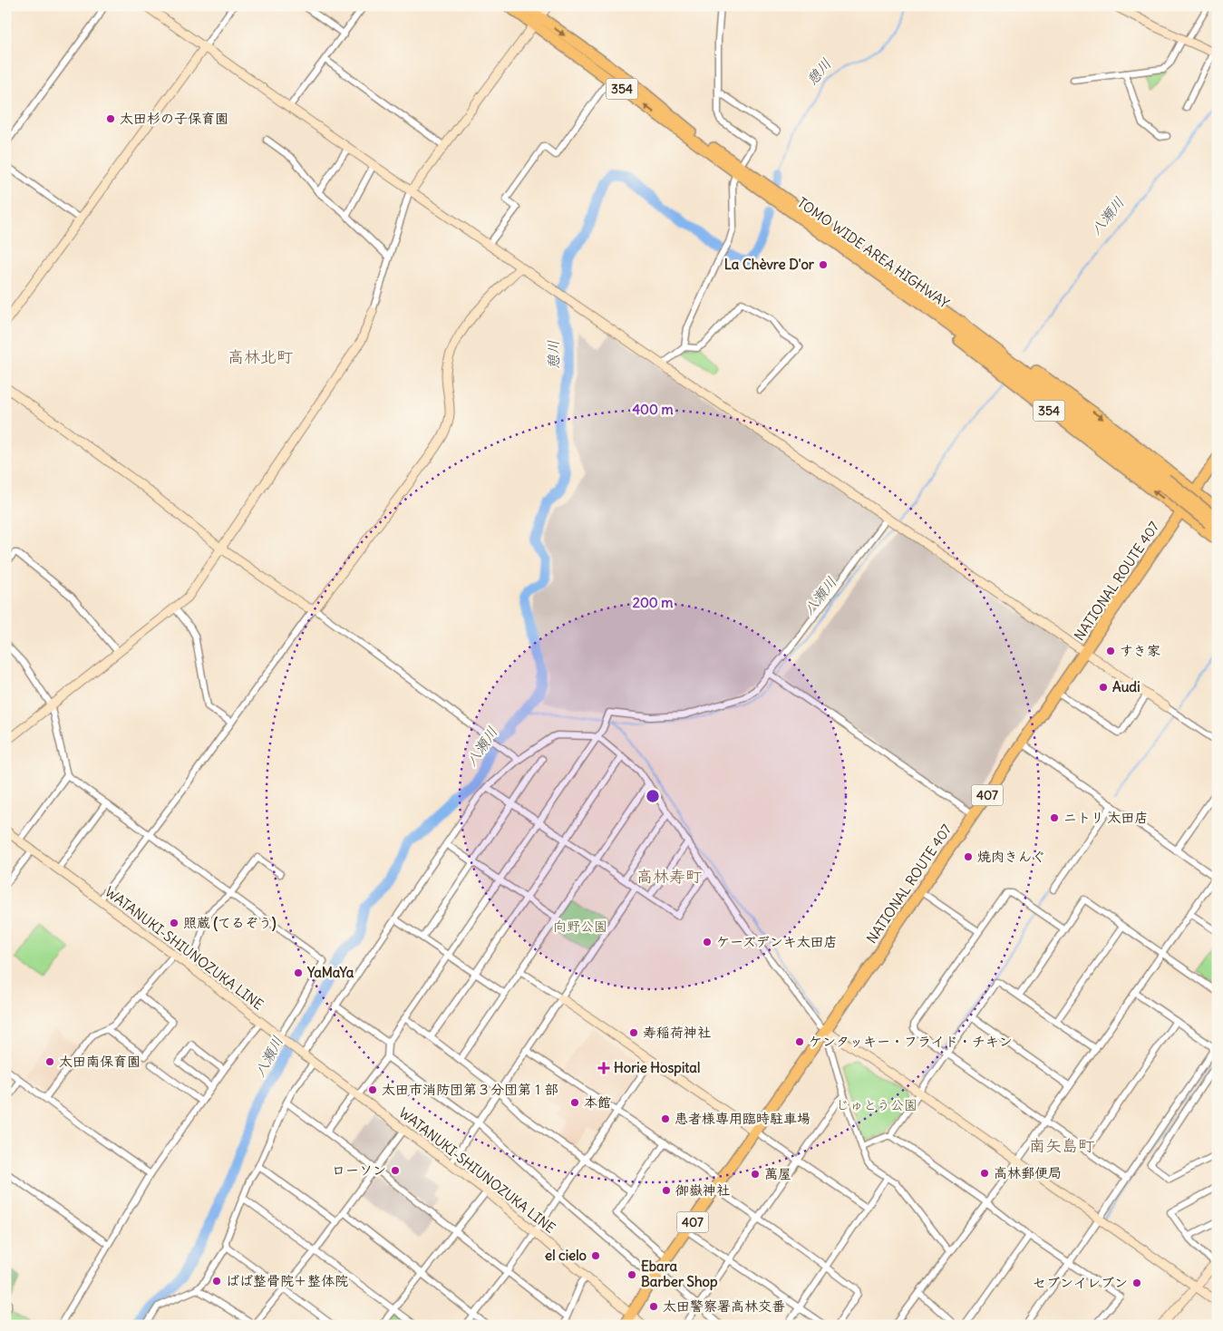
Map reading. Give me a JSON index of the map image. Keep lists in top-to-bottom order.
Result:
{
  "streets": {
    "highway": [
      "354",
      "TOMO WIDE AREA HIGHWAY",
      "NATIONAL ROUTE 407",
      "407"
    ],
    "street": ["WATANUKI-SHIUNOZUKA LINE"]
  },
  "crossings": [
    ["354", "TOMO WIDE AREA HIGHWAY"],
    ["354", "NATIONAL ROUTE 407"],
    ["NATIONAL ROUTE 407", "WATANUKI-SHIUNOZUKA LINE"]
  ],
  "districts": ["高林北町", "高林寿町", "南矢島町"],
  "water": ["憩川", "八瀬川"],
  "parks": ["向野公園", "じゅとう公園"],
  "places": {
    "other": [
      "太田杉の子保育園",
      "La Chèvre D'or",
      "すき家",
      "Audi",
      "ニトリ 太田店",
      "焼肉きんぐ",
      "照蔵 (てるぞう)",
      "ケーズデンキ太田店",
      "YaMaYa",
      "寿稲荷神社",
      "ケンタッキー・フライド・チキン",
      "太田南保育園",
      "太田市消防団第３分団第１部",
      "本館",
      "患者様専用臨時駐車場",
      "ローソン",
      "高林郵便局",
      "萬屋",
      "御嶽神社",
      "el cielo",
      "Ebara Barber Shop",
      "ばば整骨院＋整体院",
      "セブンイレブン",
      "太田警察署高林交番"
    ],
    "health": ["Horie Hospital"]
  },
  "rings": ["400 m", "200 m"]
}
